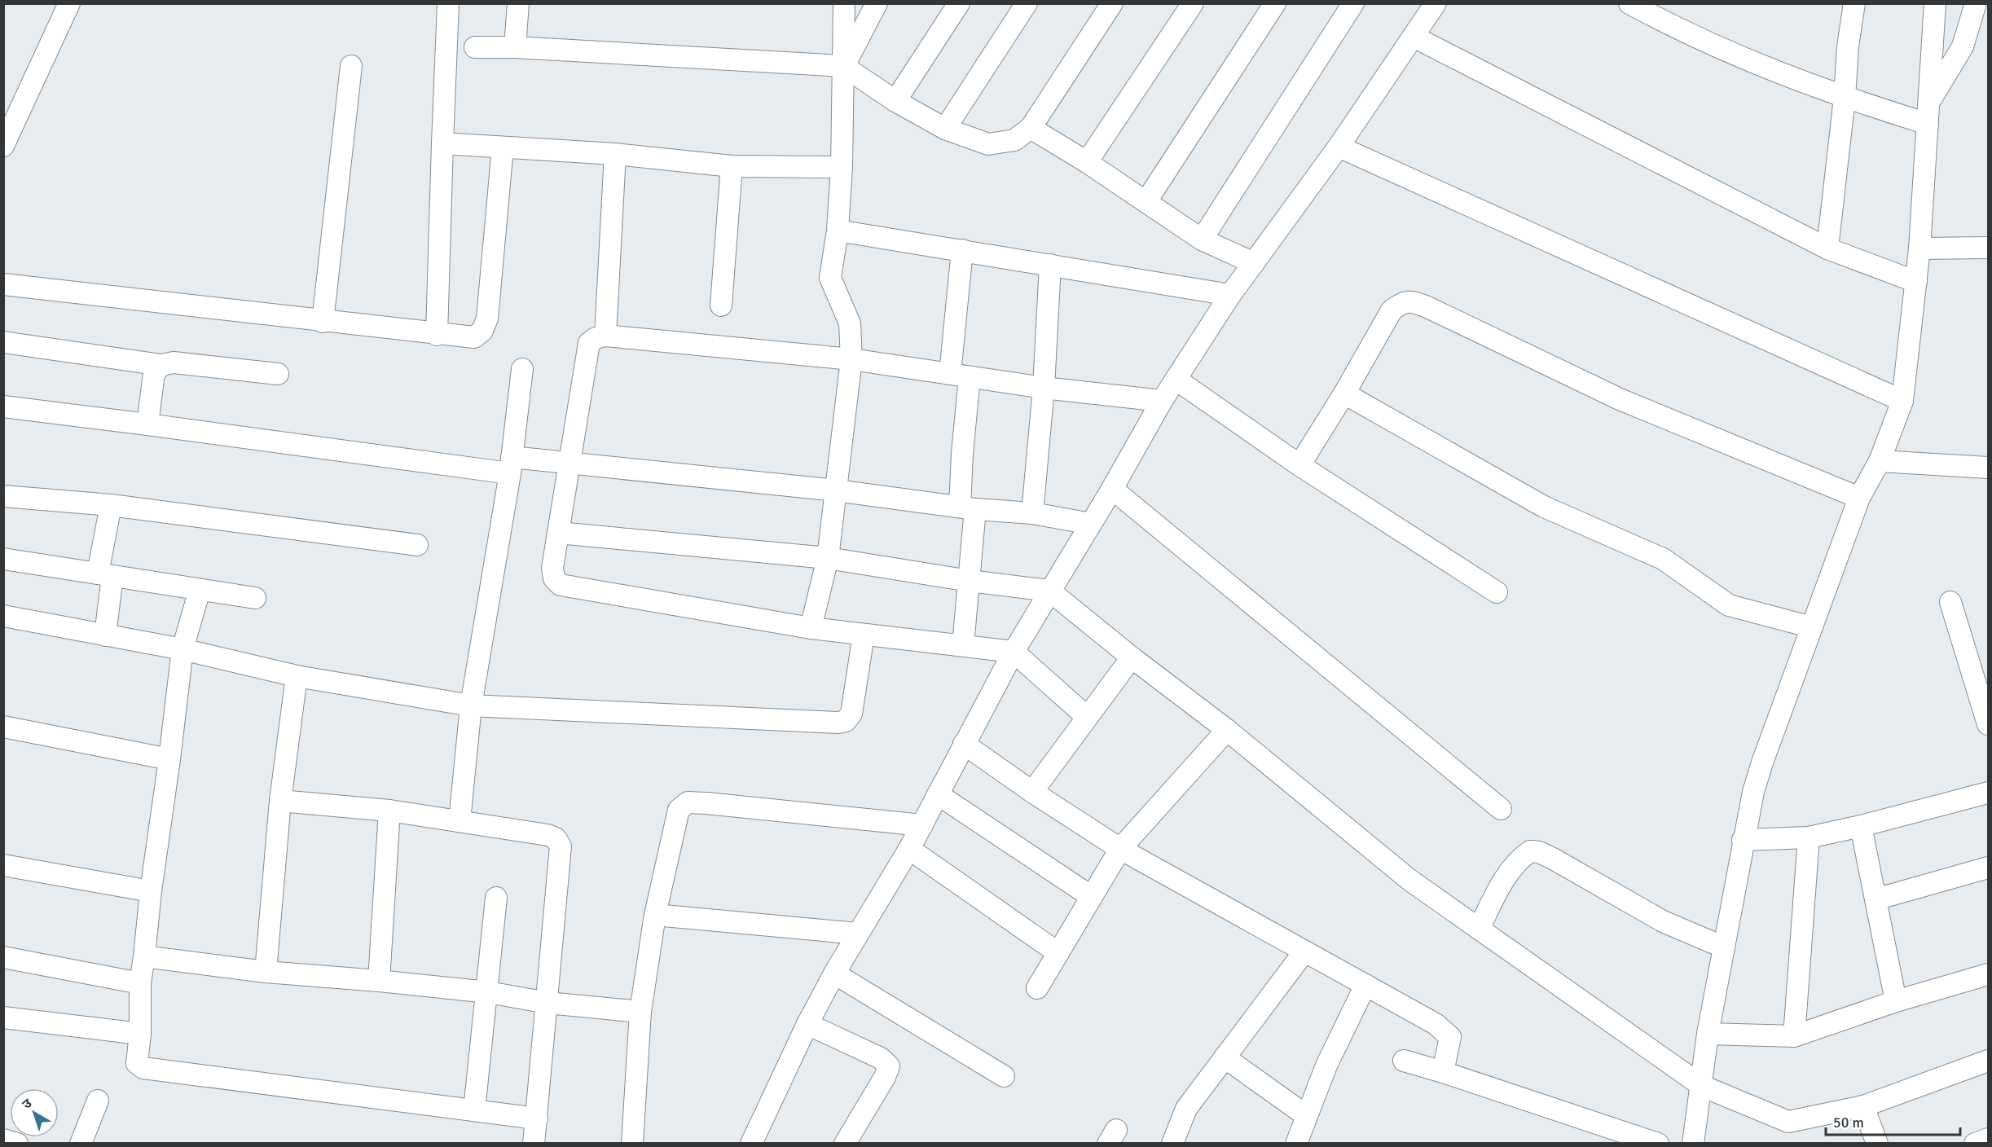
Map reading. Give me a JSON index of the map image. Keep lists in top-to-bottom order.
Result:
{
  "scale_bar": "50 m",
  "north": "top left"
}
